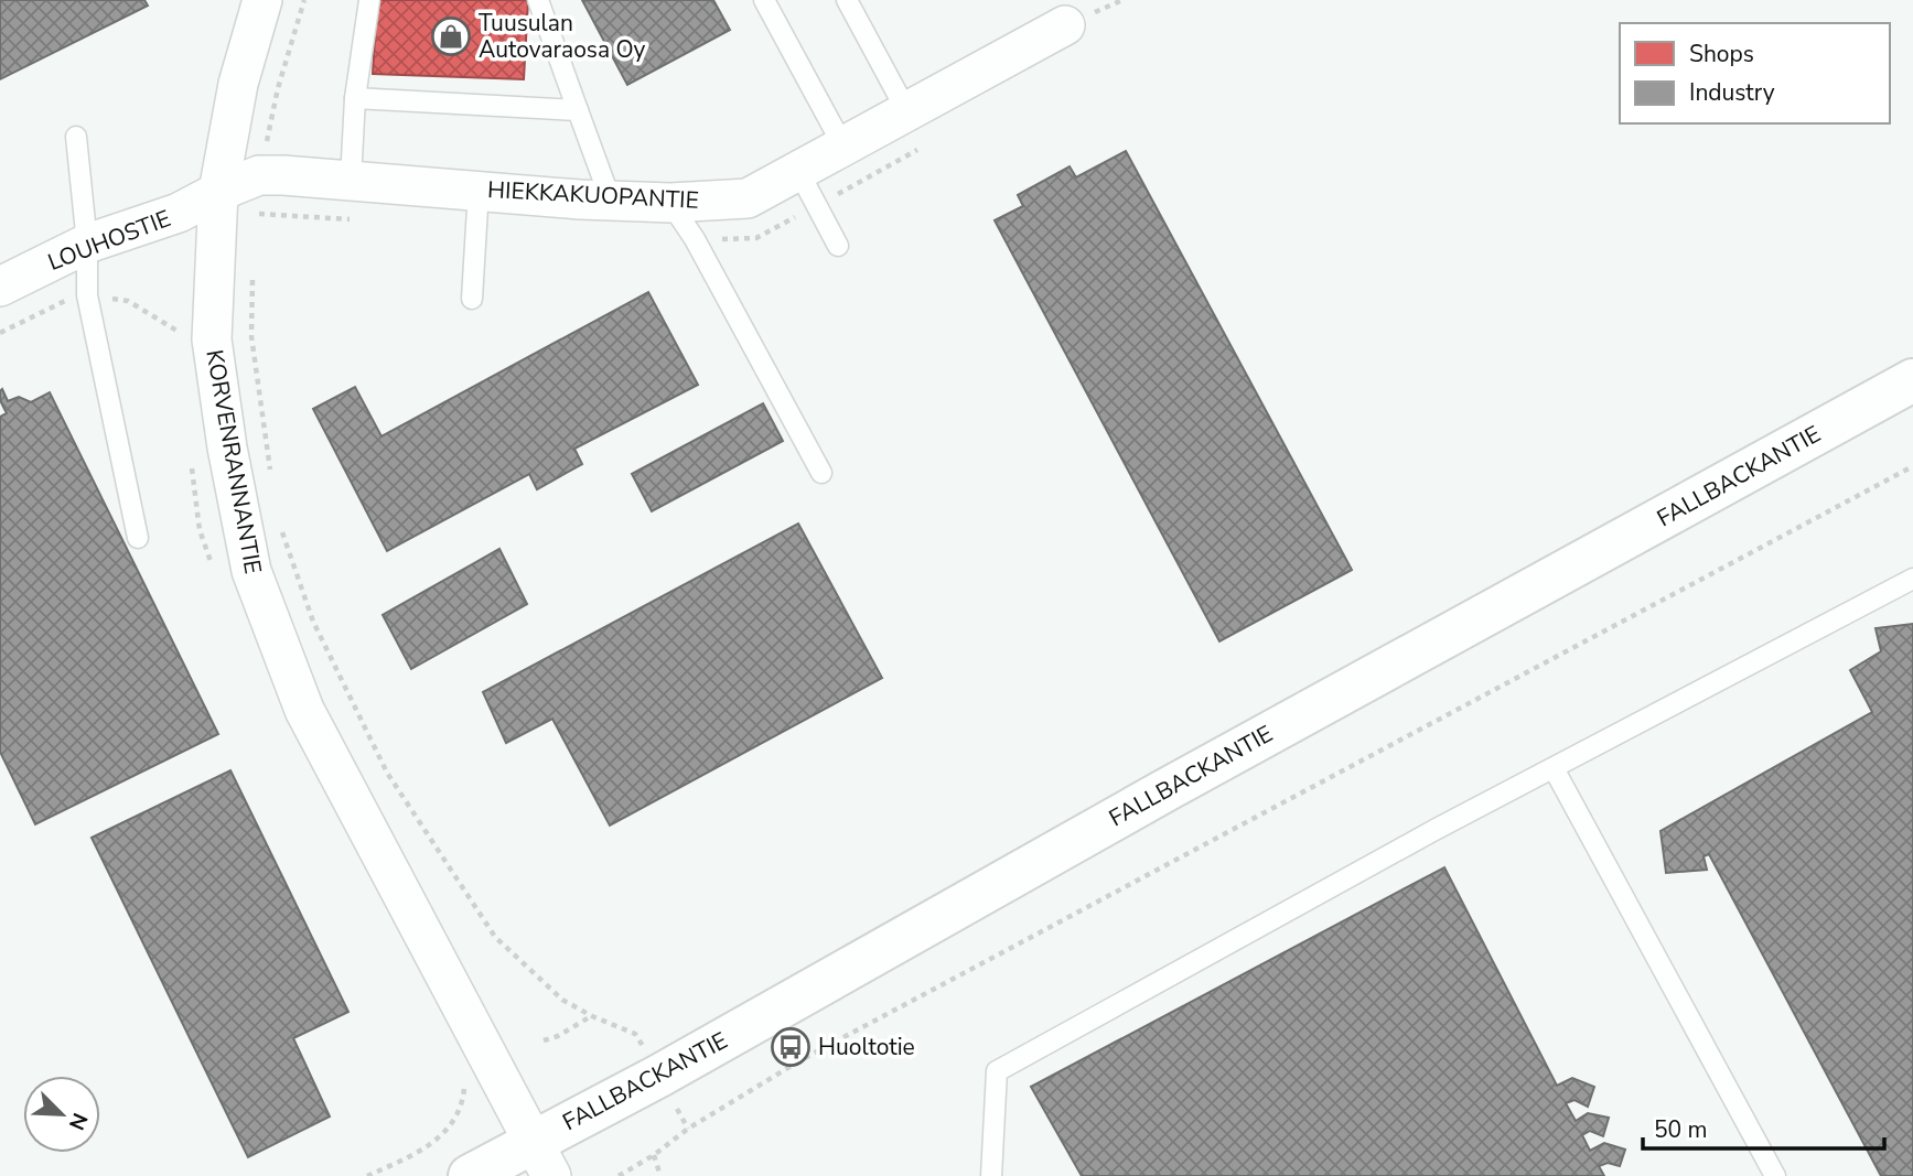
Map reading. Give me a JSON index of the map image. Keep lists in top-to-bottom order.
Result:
{
  "streets": {
    "street": [
      "HIEKKAKUOPANTIE",
      "LOUHOSTIE",
      "KORVENRANNANTIE",
      "FALLBACKANTIE"
    ]
  },
  "crossings": [
    ["HIEKKAKUOPANTIE", "LOUHOSTIE"],
    ["HIEKKAKUOPANTIE", "KORVENRANNANTIE"],
    ["LOUHOSTIE", "KORVENRANNANTIE"],
    ["KORVENRANNANTIE", "FALLBACKANTIE"]
  ],
  "places": {
    "shop": ["Tuusulan Autovaraosa Oy"],
    "bus stop": ["Huoltotie"]
  },
  "legend": ["Shops", "Industry"],
  "scale_bar": "50 m",
  "north": "bottom right"
}
